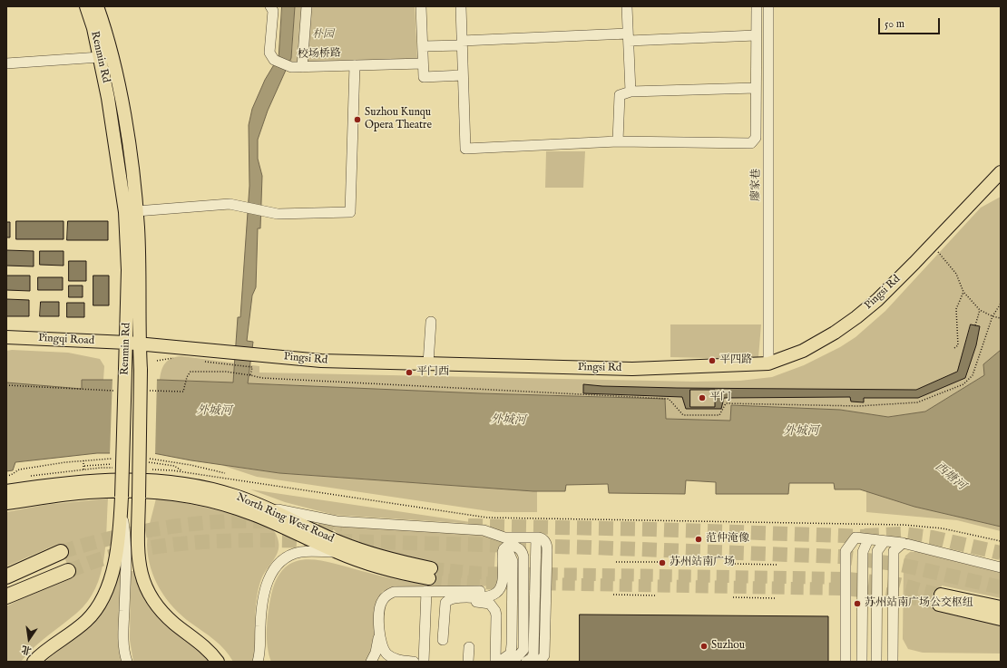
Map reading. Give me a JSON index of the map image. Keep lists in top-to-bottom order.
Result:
{
  "streets": {
    "main road": [
      "Renmin Rd",
      "Pingsi Rd",
      "Pingqi Road",
      "North Ring West Road"
    ],
    "street": ["校场桥路", "廖家巷"]
  },
  "crossings": [
    ["Renmin Rd", "Pingsi Rd"],
    ["Renmin Rd", "Pingqi Road"],
    ["廖家巷", "Pingsi Rd"],
    ["Pingsi Rd", "Pingqi Road"]
  ],
  "water": ["外城河", "西塘河"],
  "parks": ["朴园"],
  "places": [
    "Suzhou Kunqu Opera Theatre",
    "平四路",
    "平门西",
    "平门",
    "范仲淹像",
    "苏州站南广场",
    "苏州站南广场公交枢纽",
    "Suzhou"
  ],
  "scale_bar": "50 m",
  "north": "bottom"
}
